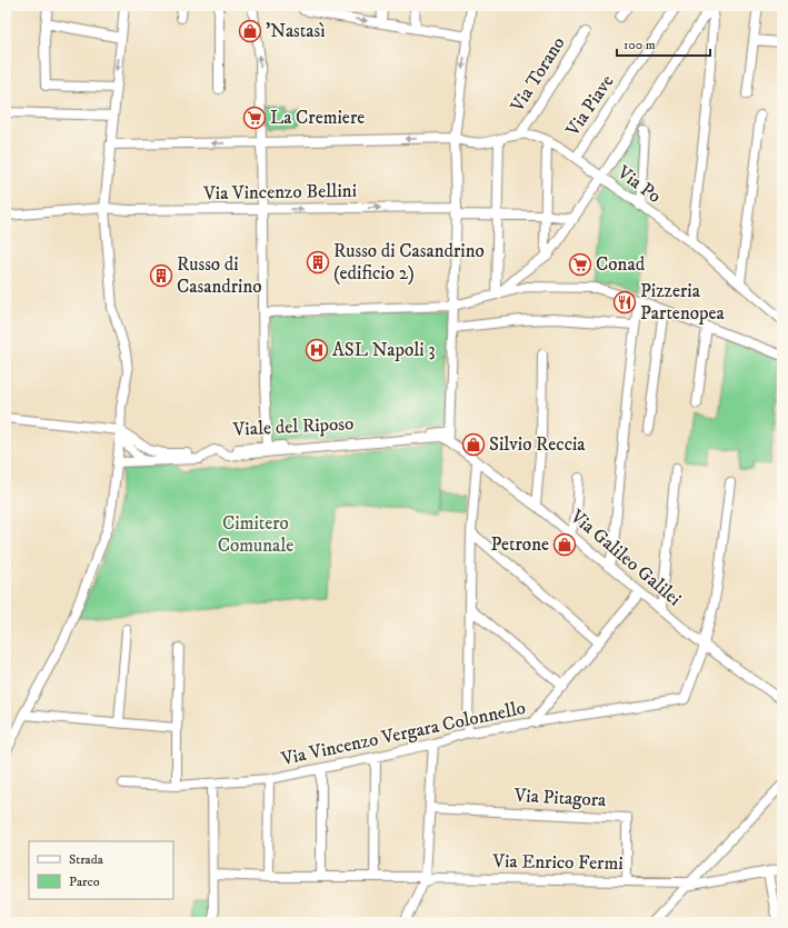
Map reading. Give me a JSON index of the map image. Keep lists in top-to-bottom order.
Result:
{
  "streets": {
    "street": [
      "Via Torano",
      "Via Piave",
      "Via Po",
      "Via Vincenzo Bellini",
      "Viale del Riposo",
      "Via Galileo Galilei",
      "Via Vincenzo Vergara Colonnello",
      "Via Pitagora",
      "Via Enrico Fermi"
    ]
  },
  "crossings": [
    ["Via Torano", "Via Po"],
    ["Via Piave", "Via Po"],
    ["Viale del Riposo", "Via Galileo Galilei"],
    ["Via Galileo Galilei", "Via Vincenzo Vergara Colonnello"],
    ["Via Pitagora", "Via Enrico Fermi"]
  ],
  "one_way": ["Via Po"],
  "parks": ["Cimitero Comunale"],
  "places": {
    "shop": ["'Nastasì", "Silvio Reccia", "Petrone"],
    "supermarket": ["La Cremiere", "Conad"],
    "building": ["Russo di Casandrino (edificio 2)", "Russo di Casandrino"],
    "restaurant": ["Pizzeria Partenopea"],
    "hospital": ["ASL Napoli 3"]
  },
  "legend": ["Strada", "Parco"],
  "scale_bar": "100 m"
}
